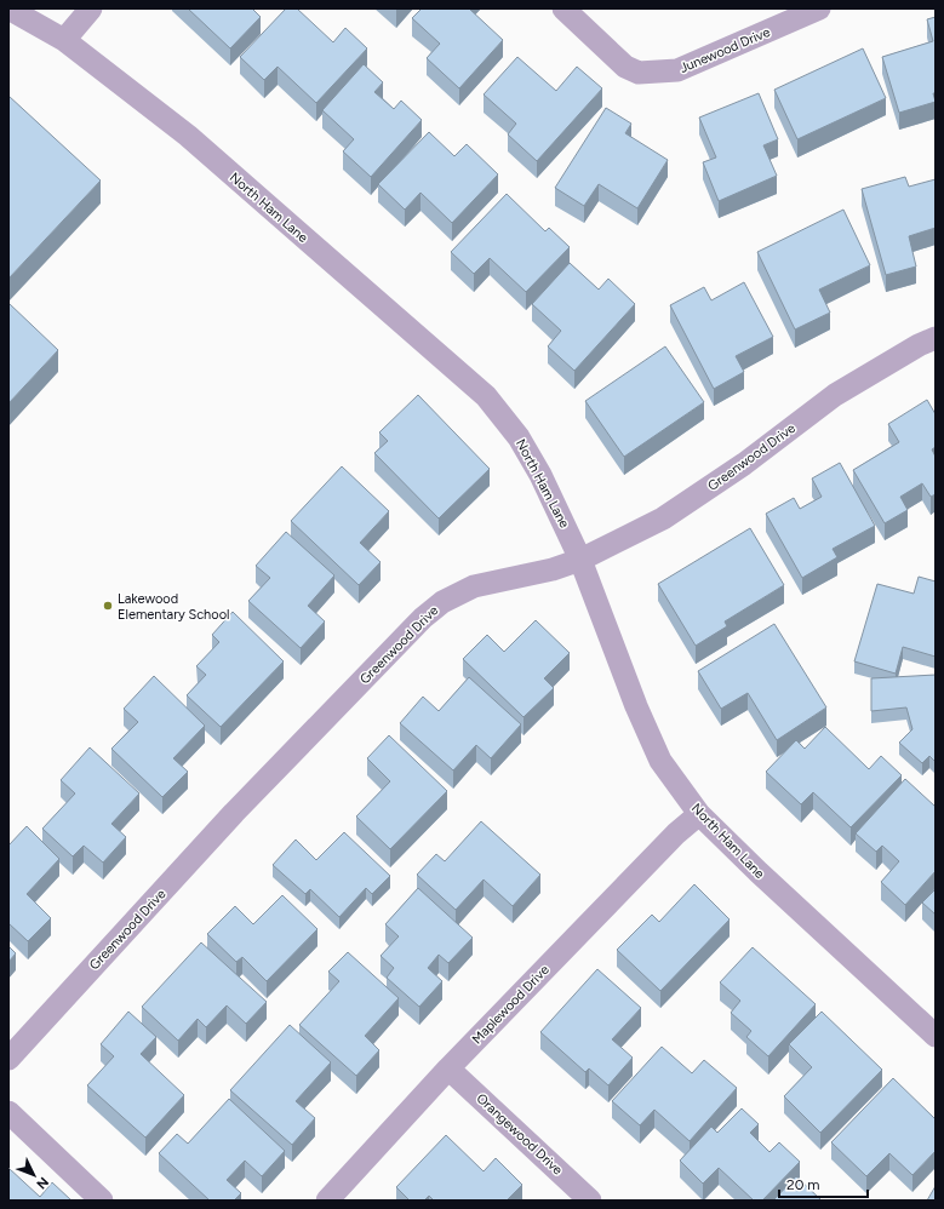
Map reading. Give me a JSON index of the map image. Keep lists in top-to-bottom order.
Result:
{
  "streets": {
    "street": [
      "Junewood Drive",
      "North Ham Lane",
      "Greenwood Drive",
      "Maplewood Drive",
      "Orangewood Drive"
    ]
  },
  "crossings": [
    ["North Ham Lane", "Greenwood Drive"],
    ["North Ham Lane", "Maplewood Drive"],
    ["Maplewood Drive", "Orangewood Drive"]
  ],
  "places": ["Lakewood Elementary School"],
  "scale_bar": "20 m",
  "north": "bottom right"
}
